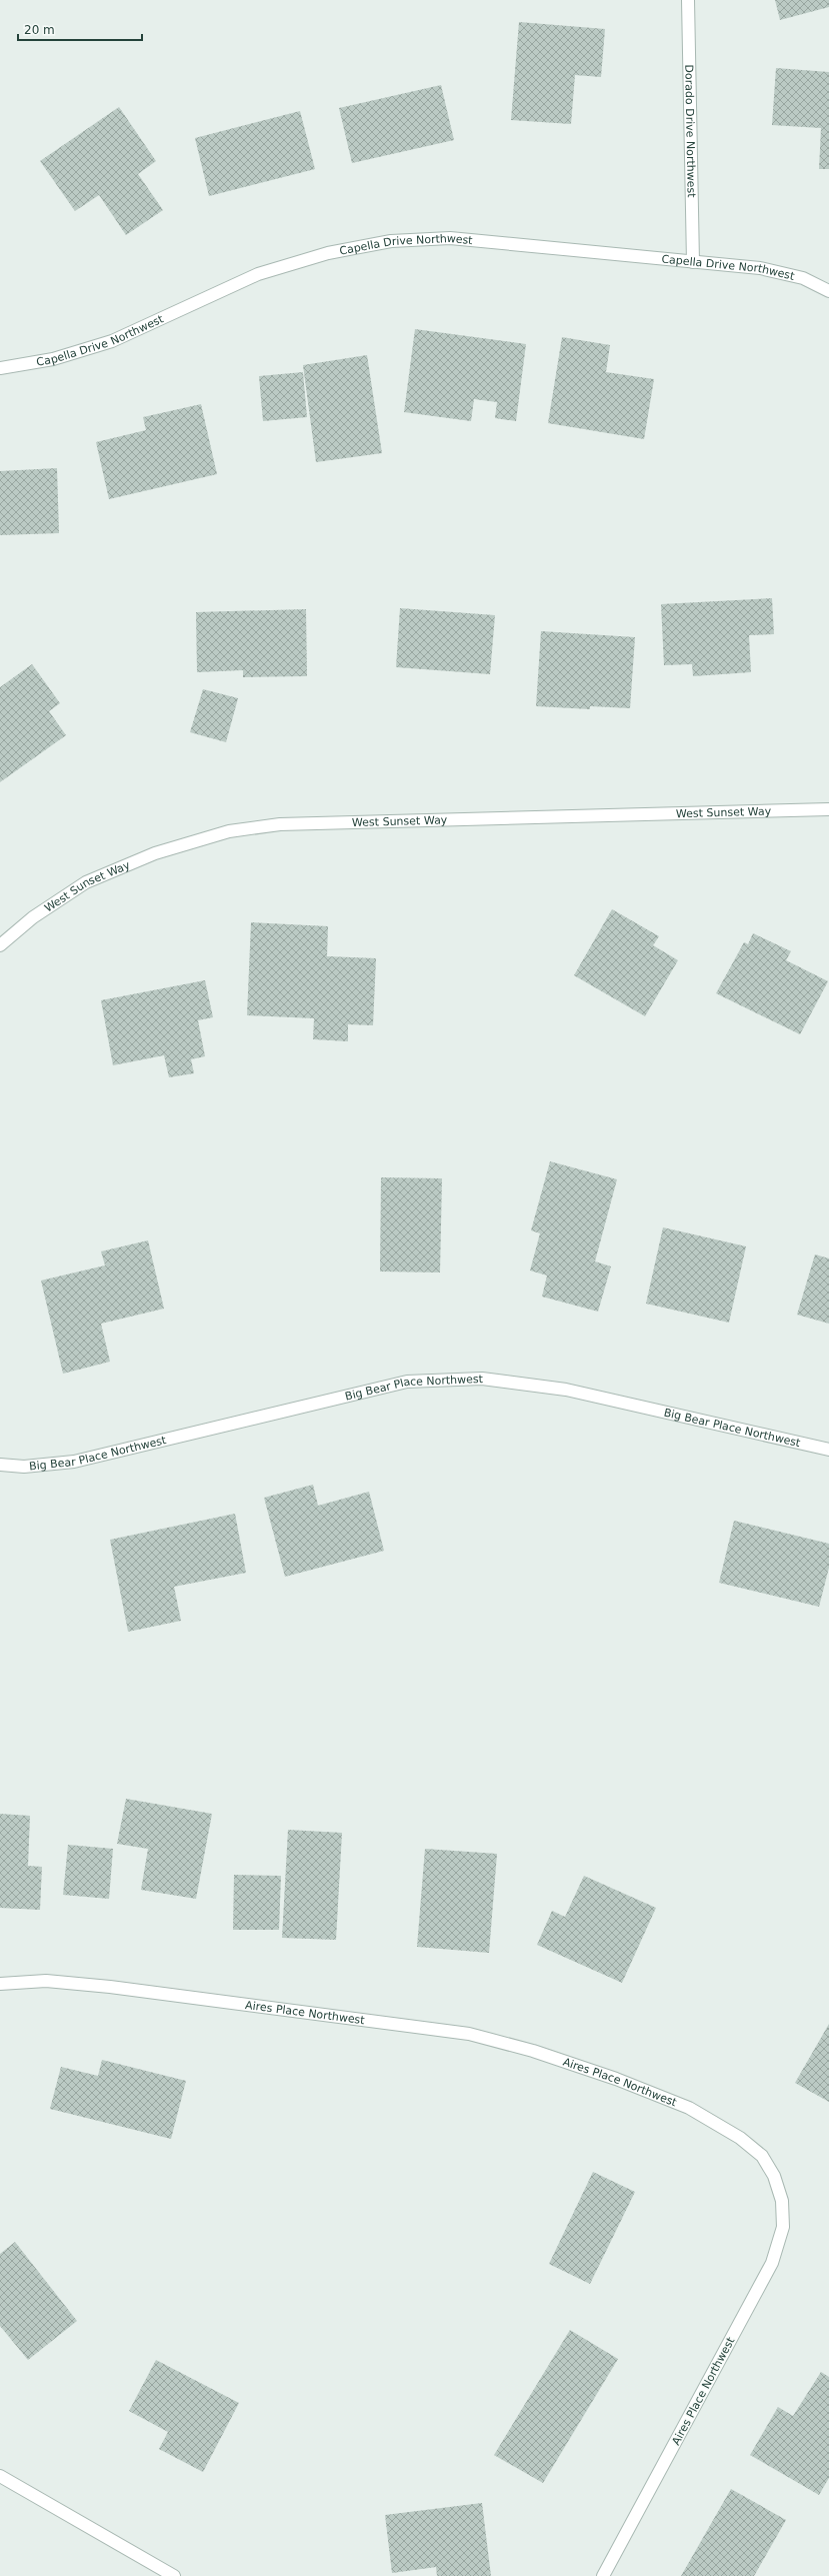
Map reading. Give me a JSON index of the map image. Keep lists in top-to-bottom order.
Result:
{
  "streets": {
    "street": [
      "Dorado Drive Northwest",
      "Capella Drive Northwest",
      "West Sunset Way",
      "Big Bear Place Northwest",
      "Aires Place Northwest"
    ]
  },
  "crossings": [
    ["Dorado Drive Northwest", "Capella Drive Northwest"]
  ],
  "scale_bar": "20 m"
}
